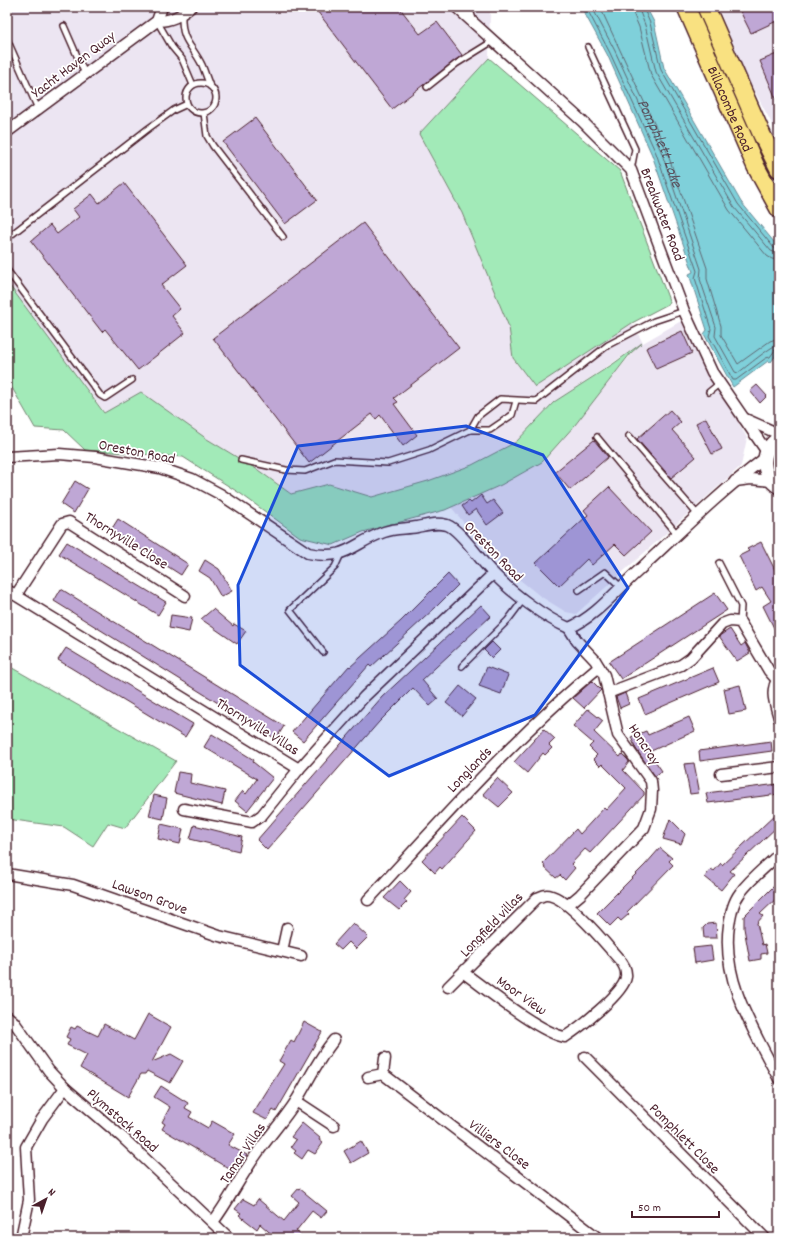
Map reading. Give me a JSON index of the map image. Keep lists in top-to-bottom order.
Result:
{
  "streets": {
    "main road": ["Billacombe Road"],
    "street": [
      "Yacht Haven Quay",
      "Breakwater Road",
      "Oreston Road",
      "Thornyville Close",
      "Thornyville Villas",
      "Honcray",
      "Longlands",
      "Lawson Grove",
      "Longfield villas",
      "Moor View",
      "Plymstock Road",
      "Pomphlett Close",
      "Villiers Close",
      "Tamar Villas"
    ]
  },
  "crossings": [
    ["Oreston Road", "Thornyville Villas"],
    ["Oreston Road", "Honcray"],
    ["Thornyville Close", "Thornyville Villas"],
    ["Honcray", "Longlands"],
    ["Honcray", "Longfield villas"],
    ["Longfield villas", "Moor View"],
    ["Plymstock Road", "Tamar Villas"]
  ],
  "water": ["Pomphlett Lake"],
  "scale_bar": "50 m",
  "north": "top right"
}
